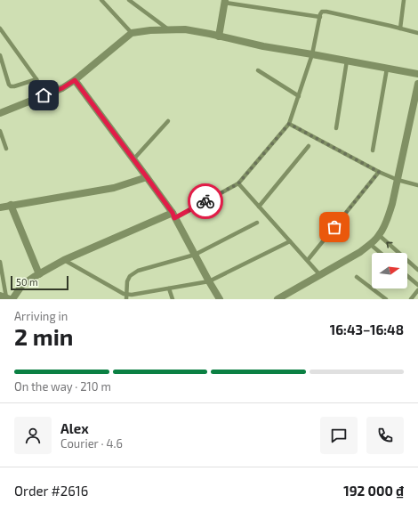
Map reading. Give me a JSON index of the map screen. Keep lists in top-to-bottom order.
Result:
{
  "scale_bar": "50 m",
  "north": "right",
  "page": {
    "scale": "50 m",
    "heading": ["2 min", "Arriving in", "16:43–16:48"],
    "panel": [
      "Alex",
      "Courier · 4.6",
      "Order #2616",
      "192 000 ₫"
    ],
    "bar": "On the way · 210 m"
  }
}
